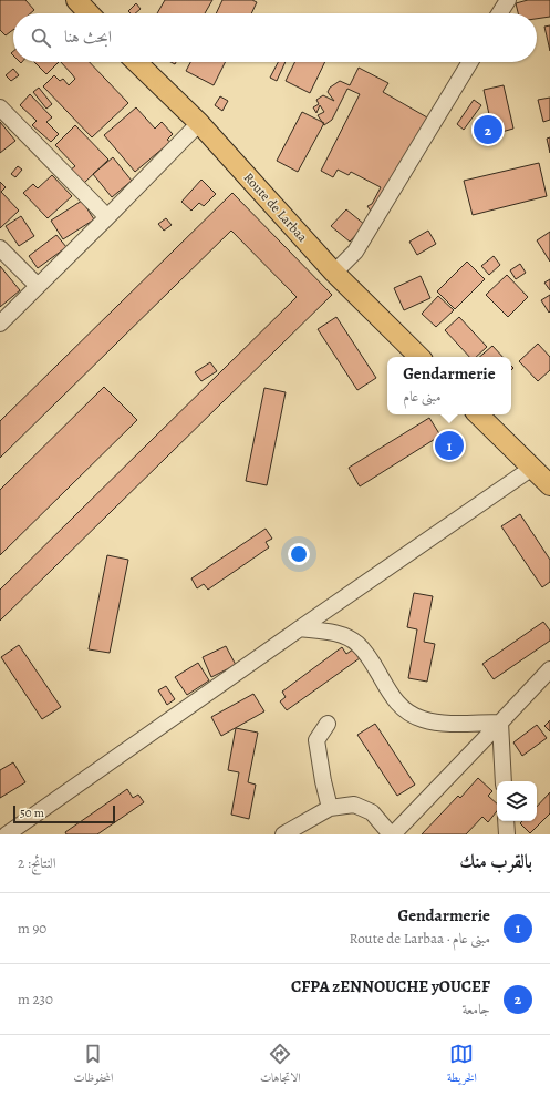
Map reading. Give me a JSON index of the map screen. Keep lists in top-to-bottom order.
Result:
{
  "streets": {
    "main road": ["Route de Larbaa"]
  },
  "scale_bar": "50 m",
  "page": {
    "search": "ابحث هنا",
    "pins": ["2", "1"],
    "popup": ["Gendarmerie", "مبنى عام"],
    "scale": "50 m",
    "heading": ["بالقرب منك", "النتائج: 2"],
    "list": [
      {
        "mark": "1",
        "name": "Gendarmerie",
        "note": "مبنى عام · Route de Larbaa",
        "value": "90 m"
      },
      {
        "mark": "2",
        "name": "CFPA zENNOUCHE yOUCEF",
        "note": "جامعة",
        "value": "230 m"
      }
    ],
    "nav": ["الخريطة", "الاتجاهات", "المحفوظات"]
  }
}
